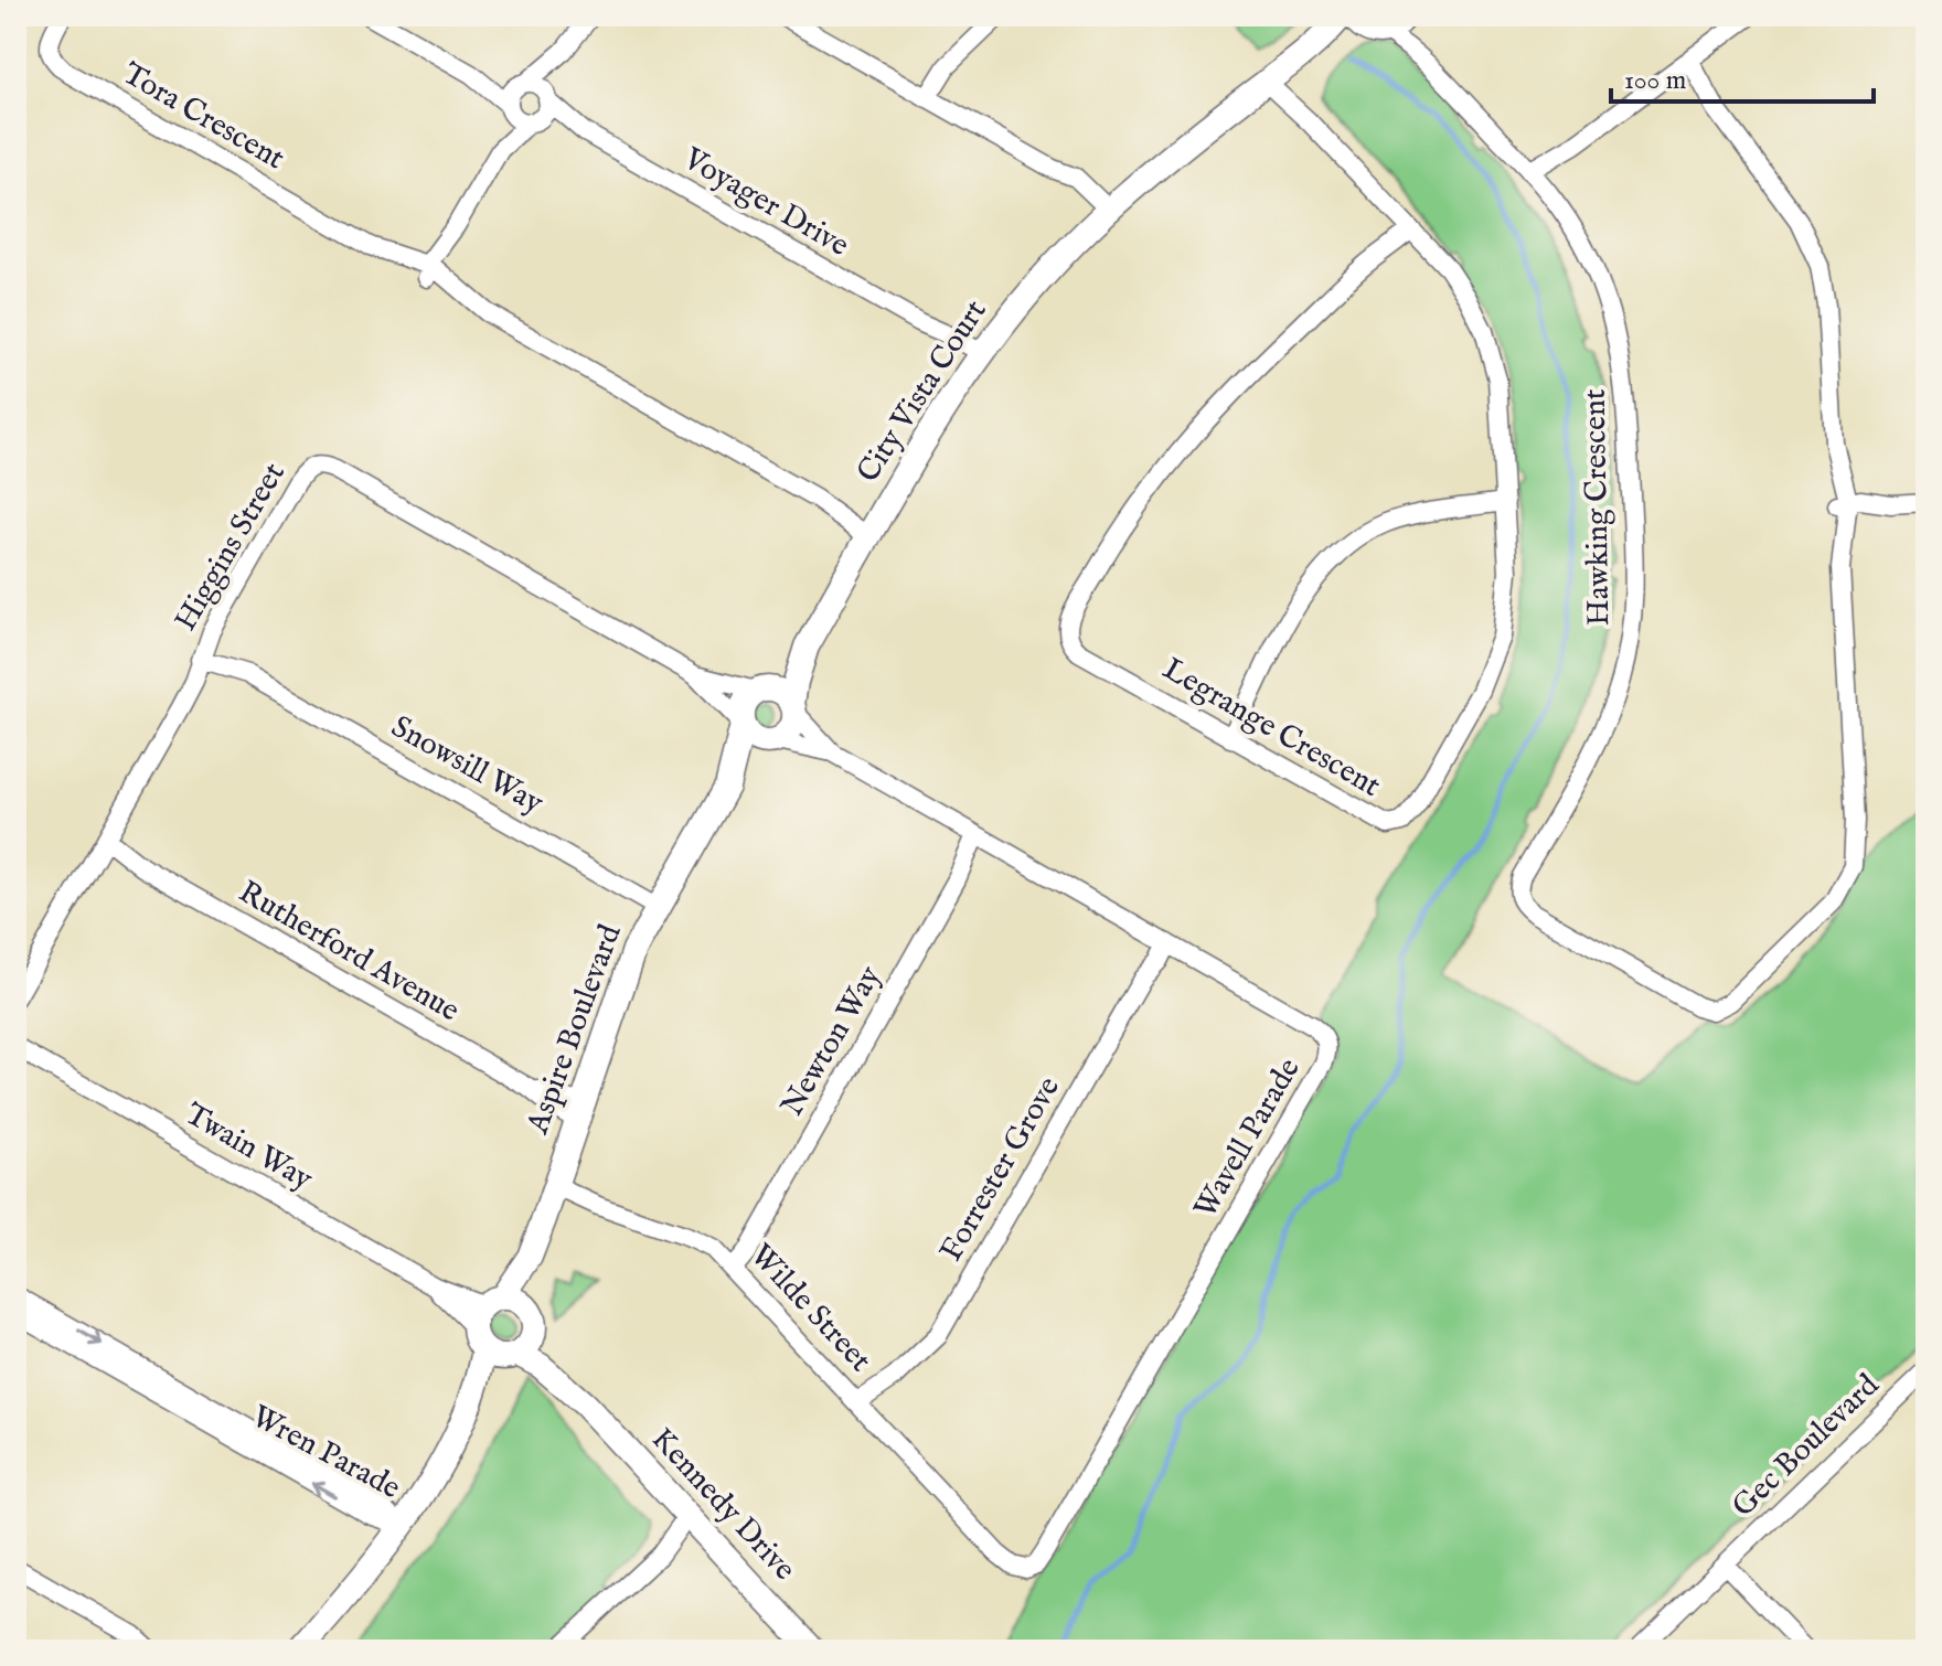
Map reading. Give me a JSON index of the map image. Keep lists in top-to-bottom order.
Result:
{
  "streets": {
    "street": [
      "Tora Crescent",
      "Voyager Drive",
      "City Vista Court",
      "Hawking Crescent",
      "Higgins Street",
      "Legrange Crescent",
      "Snowsill Way",
      "Rutherford Avenue",
      "Aspire Boulevard",
      "Newton Way",
      "Wavell Parade",
      "Twain Way",
      "Forrester Grove",
      "Wilde Street",
      "Gec Boulevard",
      "Wren Parade",
      "Kennedy Drive"
    ]
  },
  "crossings": [
    ["Tora Crescent", "City Vista Court"],
    ["Voyager Drive", "City Vista Court"],
    ["City Vista Court", "Legrange Crescent"],
    ["Higgins Street", "Snowsill Way"],
    ["Higgins Street", "Rutherford Avenue"],
    ["Higgins Street", "Aspire Boulevard"],
    ["Higgins Street", "Wavell Parade"],
    ["Snowsill Way", "Aspire Boulevard"],
    ["Rutherford Avenue", "Aspire Boulevard"],
    ["Aspire Boulevard", "Wavell Parade"],
    ["Aspire Boulevard", "Twain Way"],
    ["Aspire Boulevard", "Wilde Street"],
    ["Aspire Boulevard", "Wren Parade"],
    ["Aspire Boulevard", "Kennedy Drive"],
    ["Newton Way", "Wavell Parade"],
    ["Newton Way", "Wilde Street"],
    ["Wavell Parade", "Forrester Grove"],
    ["Wavell Parade", "Wilde Street"],
    ["Twain Way", "Kennedy Drive"],
    ["Forrester Grove", "Wilde Street"]
  ],
  "scale_bar": "100 m"
}
